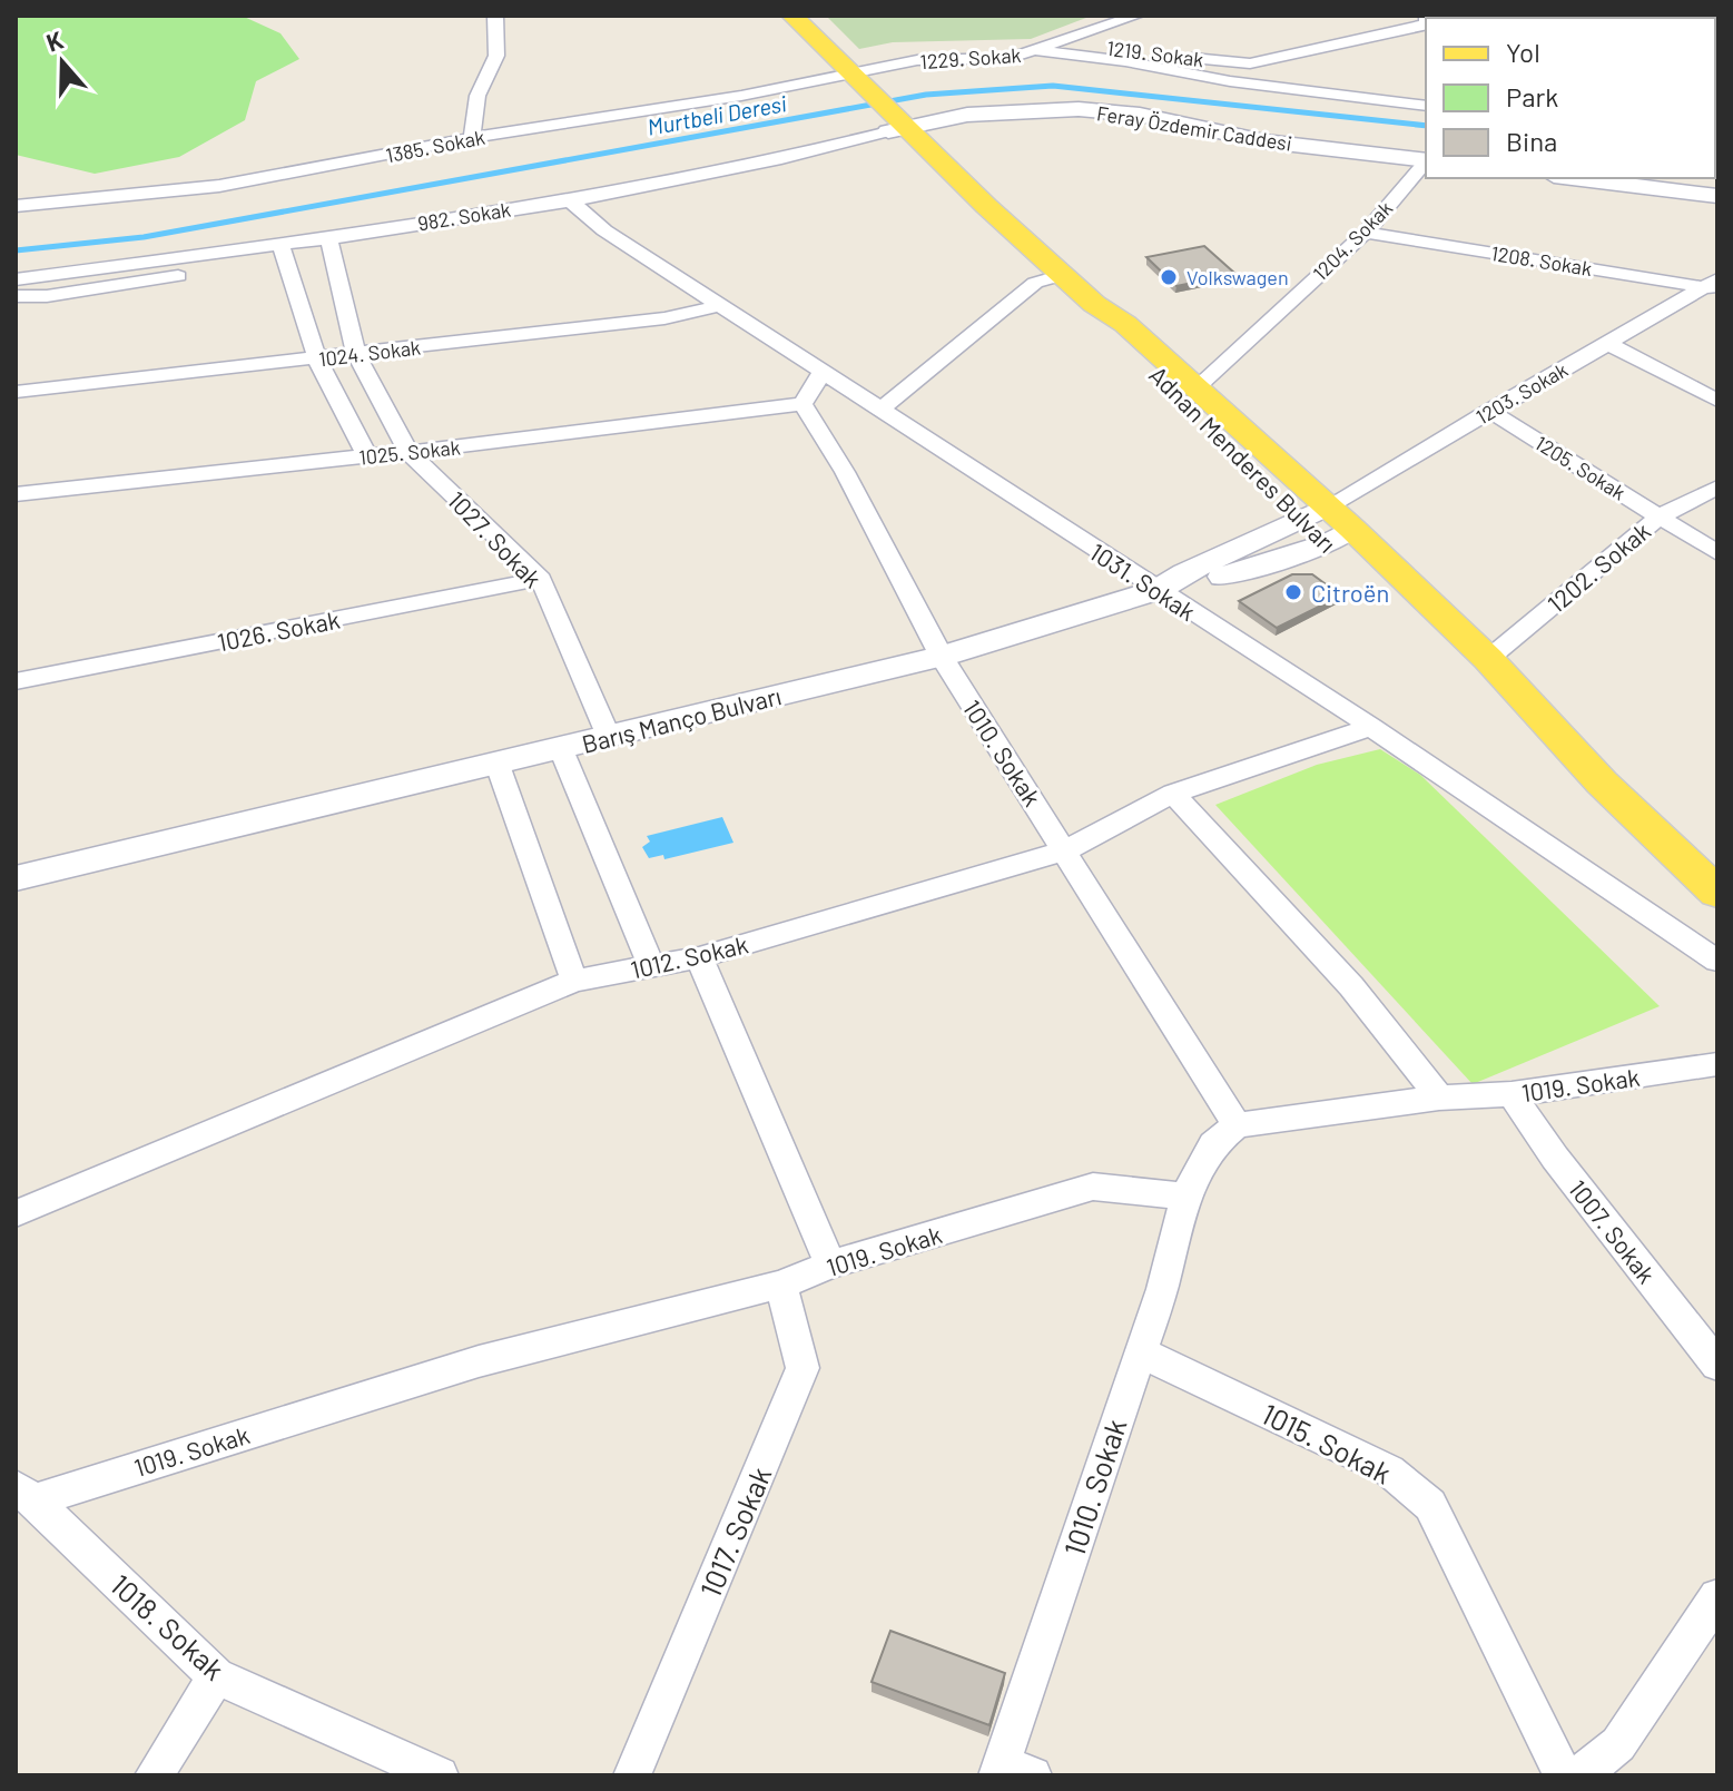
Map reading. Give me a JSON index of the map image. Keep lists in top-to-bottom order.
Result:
{
  "streets": {
    "main road": ["Feray Özdemir Caddesi", "Adnan Menderes Bulvarı", "Barış Manço Bulvarı"],
    "street": [
      "1219. Sokak",
      "1229. Sokak",
      "1385. Sokak",
      "982. Sokak",
      "1204. Sokak",
      "1208. Sokak",
      "1024. Sokak",
      "1203. Sokak",
      "1025. Sokak",
      "1205. Sokak",
      "1027. Sokak",
      "1202. Sokak",
      "1031. Sokak",
      "1026. Sokak",
      "1010. Sokak",
      "1012. Sokak",
      "1019. Sokak",
      "1007. Sokak",
      "1015. Sokak",
      "1017. Sokak",
      "1018. Sokak"
    ]
  },
  "crossings": [
    ["1219. Sokak", "1229. Sokak"],
    ["1229. Sokak", "1385. Sokak"],
    ["1229. Sokak", "Adnan Menderes Bulvarı"],
    ["Feray Özdemir Caddesi", "982. Sokak"],
    ["Feray Özdemir Caddesi", "Adnan Menderes Bulvarı"],
    ["1385. Sokak", "Adnan Menderes Bulvarı"],
    ["982. Sokak", "Adnan Menderes Bulvarı"],
    ["982. Sokak", "1027. Sokak"],
    ["982. Sokak", "1031. Sokak"],
    ["1204. Sokak", "1208. Sokak"],
    ["1204. Sokak", "Adnan Menderes Bulvarı"],
    ["1208. Sokak", "1203. Sokak"],
    ["1024. Sokak", "1027. Sokak"],
    ["1024. Sokak", "1031. Sokak"],
    ["1203. Sokak", "Adnan Menderes Bulvarı"],
    ["1203. Sokak", "1205. Sokak"],
    ["1203. Sokak", "Barış Manço Bulvarı"],
    ["1025. Sokak", "1027. Sokak"],
    ["1025. Sokak", "1010. Sokak"],
    ["Adnan Menderes Bulvarı", "1202. Sokak"],
    ["Adnan Menderes Bulvarı", "Barış Manço Bulvarı"],
    ["1205. Sokak", "1202. Sokak"],
    ["1027. Sokak", "1026. Sokak"],
    ["1027. Sokak", "Barış Manço Bulvarı"],
    ["1031. Sokak", "Barış Manço Bulvarı"],
    ["1031. Sokak", "1012. Sokak"],
    ["Barış Manço Bulvarı", "1010. Sokak"],
    ["1010. Sokak", "1012. Sokak"],
    ["1010. Sokak", "1019. Sokak"],
    ["1010. Sokak", "1015. Sokak"],
    ["1019. Sokak", "1007. Sokak"],
    ["1019. Sokak", "1017. Sokak"],
    ["1019. Sokak", "1018. Sokak"]
  ],
  "water": ["Murtbeli Deresi"],
  "places": ["Volkswagen", "Citroën"],
  "legend": ["Yol", "Park", "Bina"],
  "north": "top"
}
